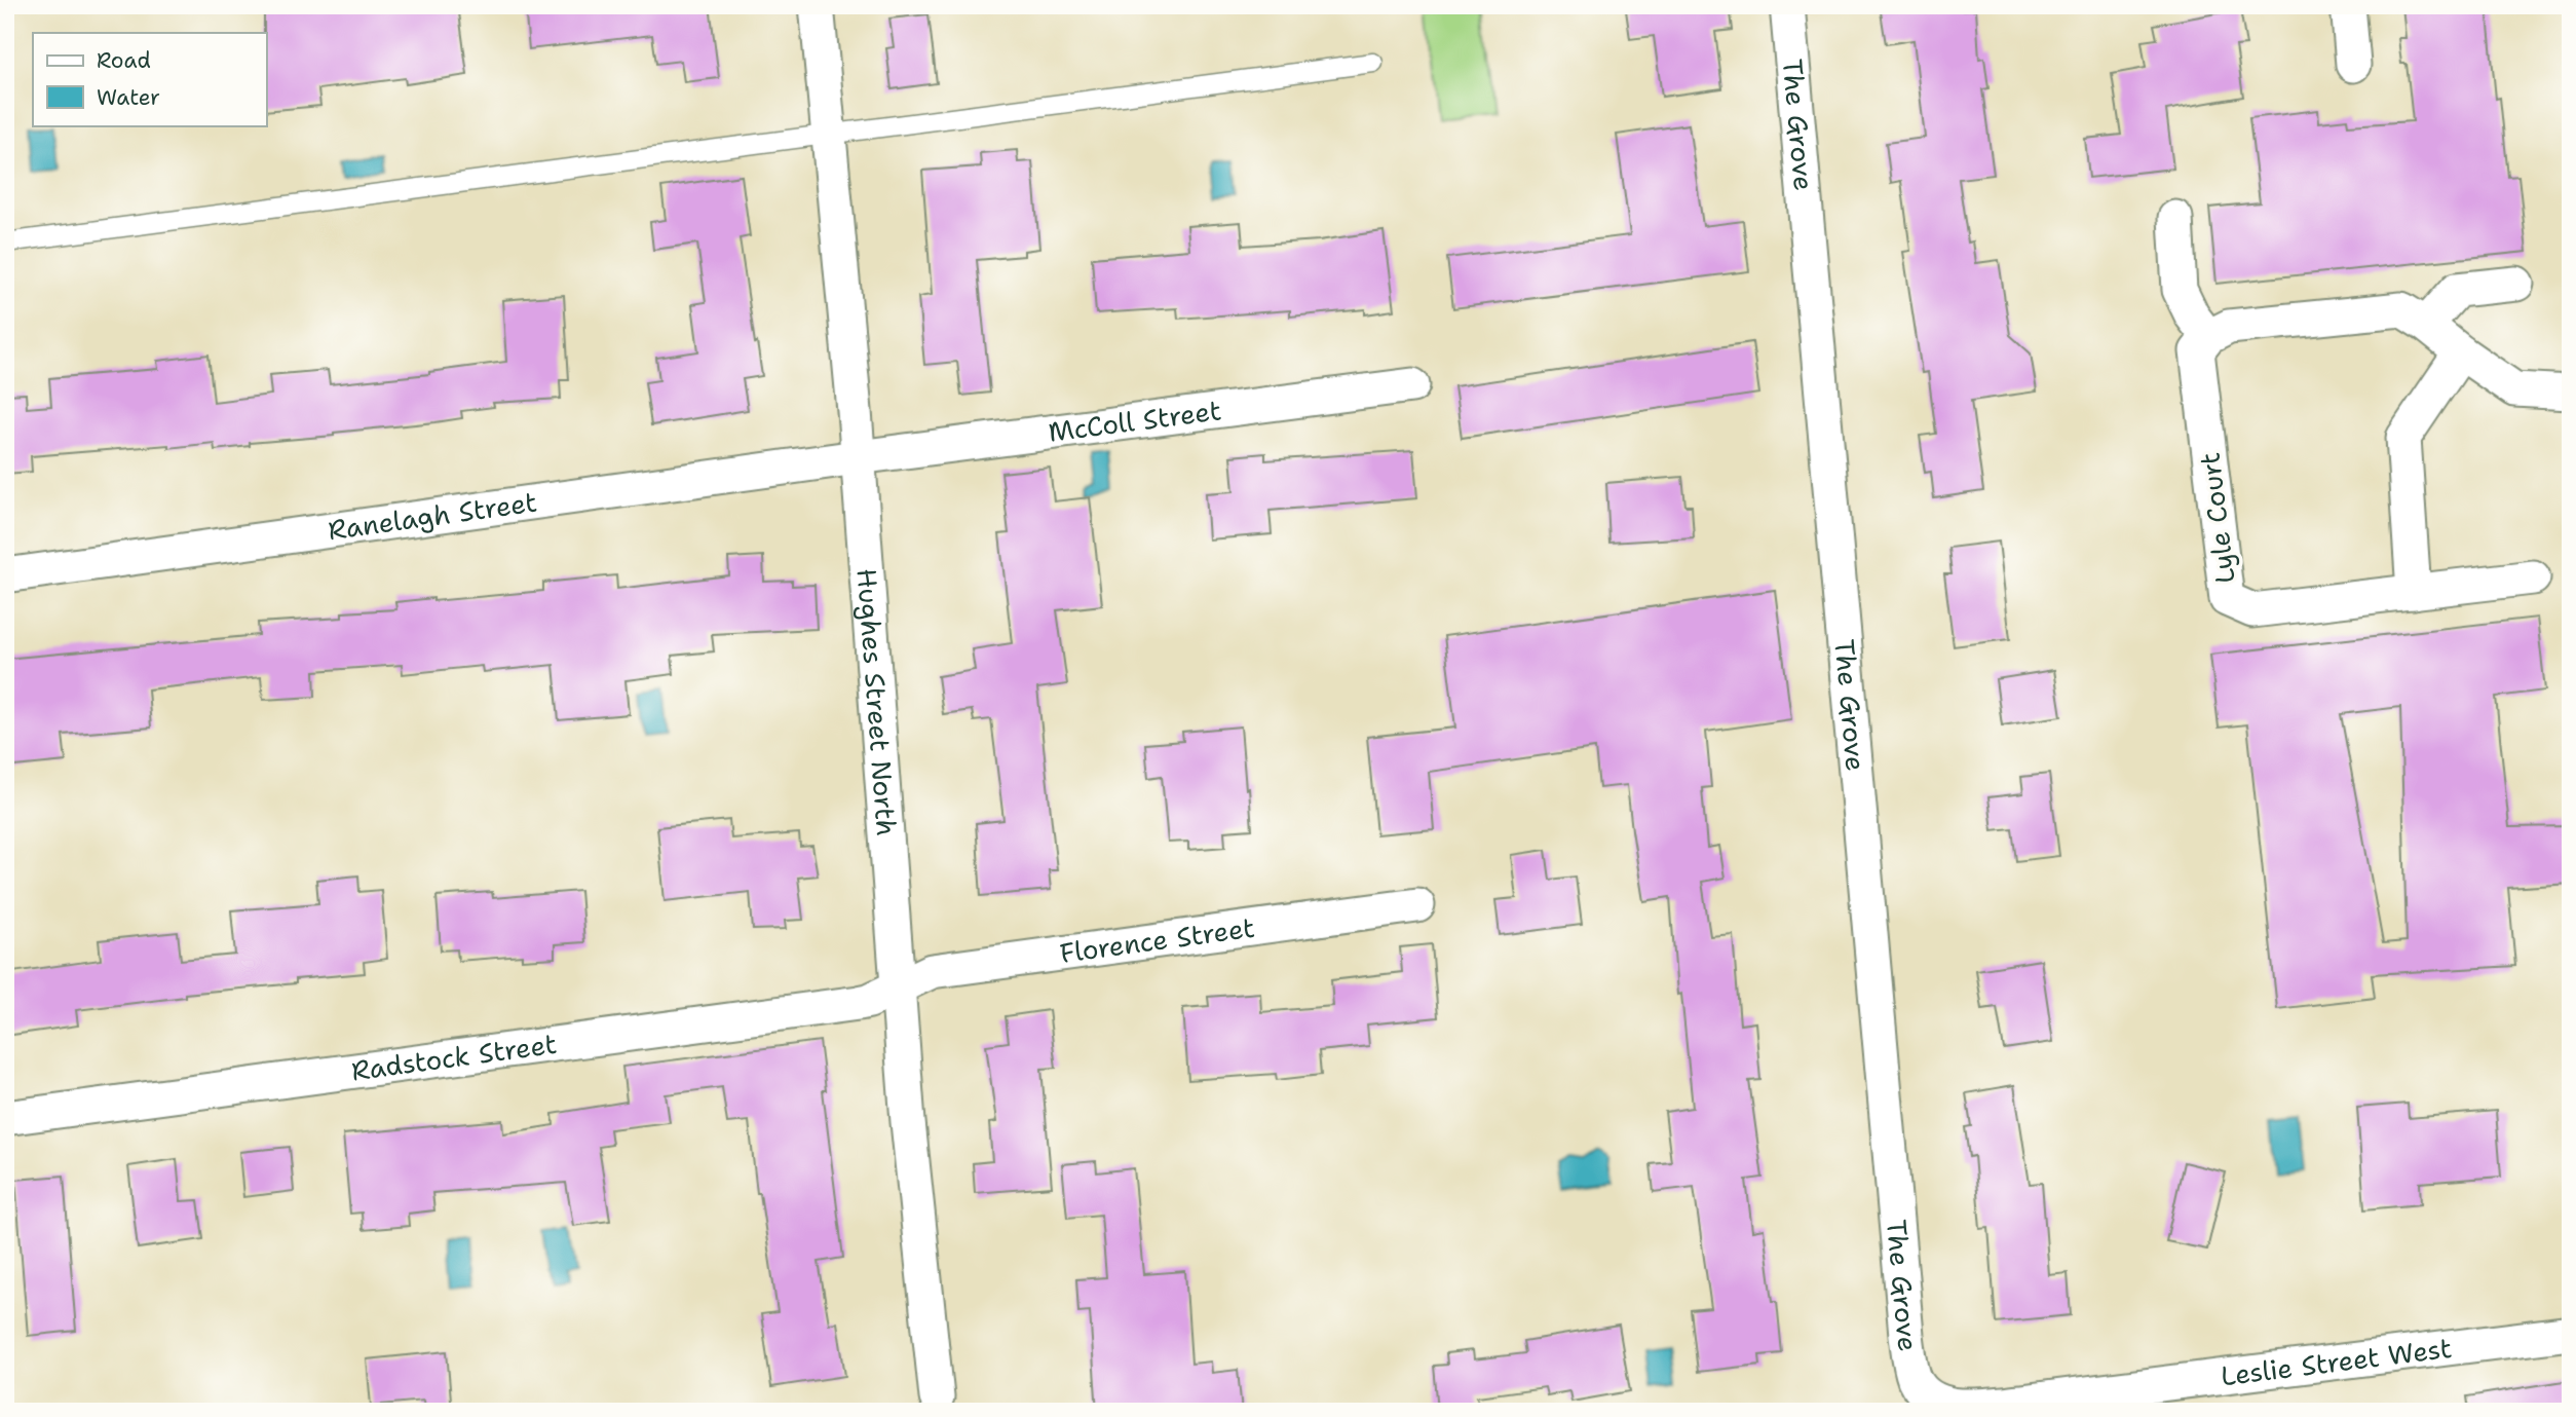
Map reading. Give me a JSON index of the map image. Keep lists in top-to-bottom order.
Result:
{
  "streets": {
    "street": [
      "The Grove",
      "McColl Street",
      "Ranelagh Street",
      "Lyle Court",
      "Hughes Street North",
      "Florence Street",
      "Radstock Street",
      "Leslie Street West"
    ]
  },
  "crossings": [
    ["The Grove", "Leslie Street West"],
    ["McColl Street", "Ranelagh Street"],
    ["McColl Street", "Hughes Street North"],
    ["Ranelagh Street", "Hughes Street North"],
    ["Hughes Street North", "Florence Street"],
    ["Hughes Street North", "Radstock Street"],
    ["Florence Street", "Radstock Street"]
  ],
  "legend": ["Road", "Water"]
}
